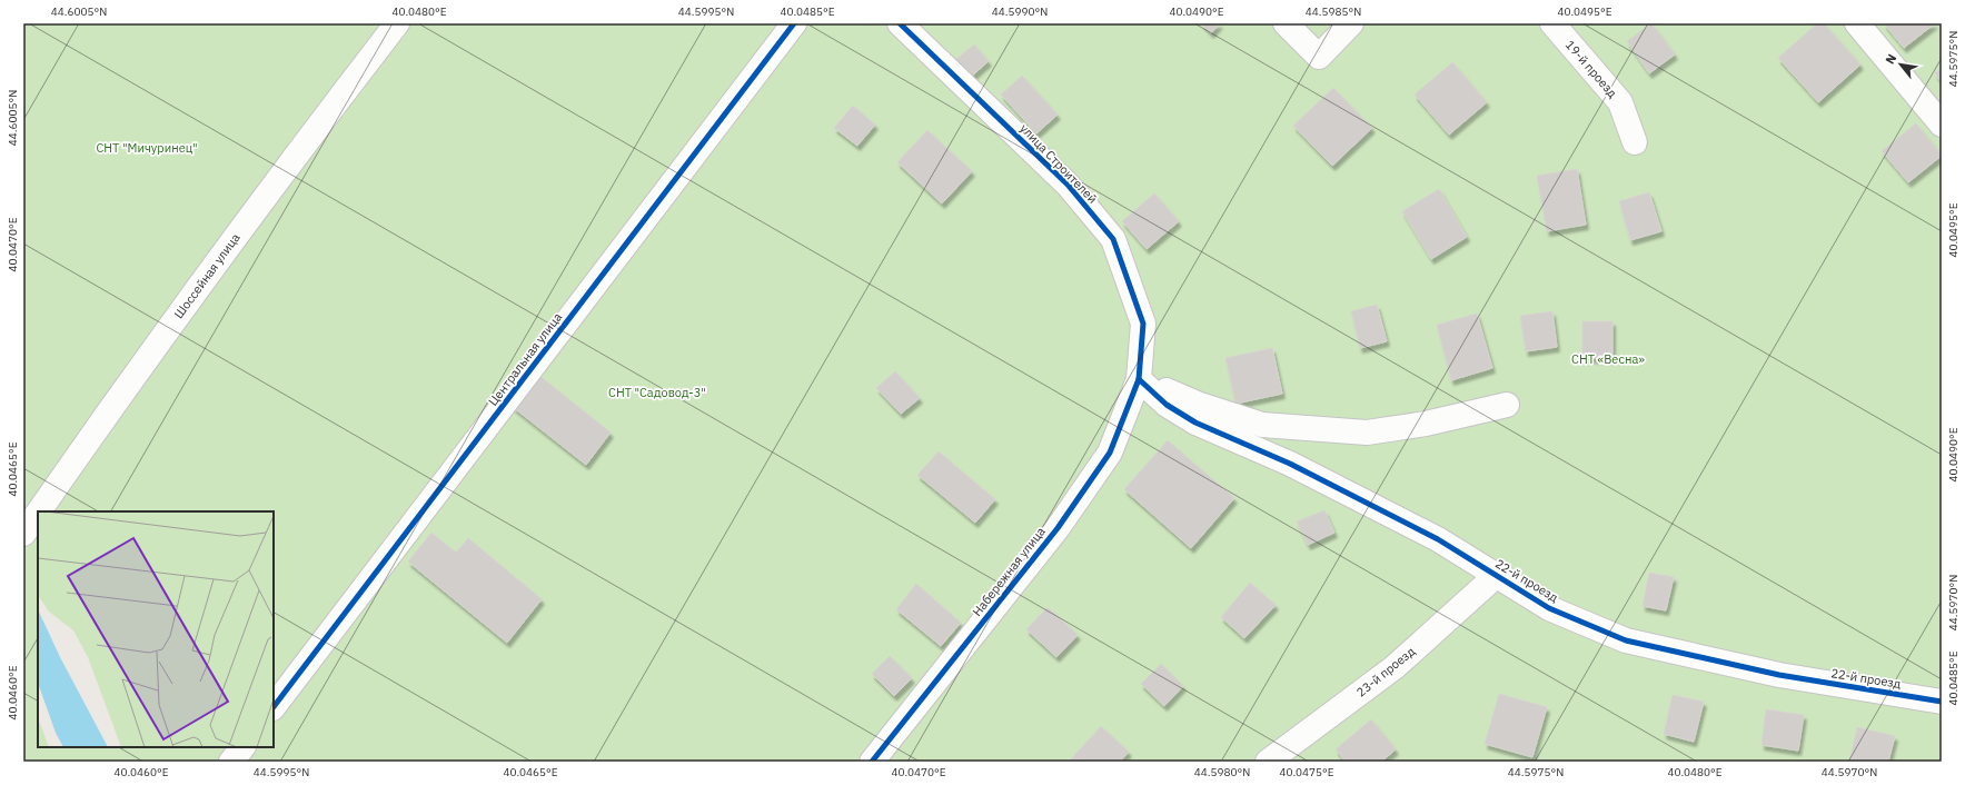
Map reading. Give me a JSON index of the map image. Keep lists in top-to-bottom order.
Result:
{
  "streets": {
    "street": [
      "19-й проезд",
      "улица Строителей",
      "Шоссейная улица",
      "Центральная улица",
      "Набережная улица",
      "22-й проезд",
      "23-й проезд"
    ]
  },
  "crossings": [
    ["улица Строителей", "Набережная улица"],
    ["улица Строителей", "22-й проезд"],
    ["Набережная улица", "22-й проезд"],
    ["22-й проезд", "23-й проезд"]
  ],
  "parks": ["СНТ \"Мичуринец\"", "СНТ «Весна»", "СНТ \"Садовод-3\""],
  "north": "top left",
  "coordinates": [
    "44.6005°N",
    "40.0480°E",
    "44.5995°N",
    "40.0485°E",
    "44.5990°N",
    "40.0490°E",
    "44.5985°N",
    "40.0495°E",
    "44.5975°N",
    "40.0470°E",
    "40.0465°E",
    "44.5970°N",
    "40.0460°E",
    "44.5980°N",
    "40.0475°E"
  ]
}
